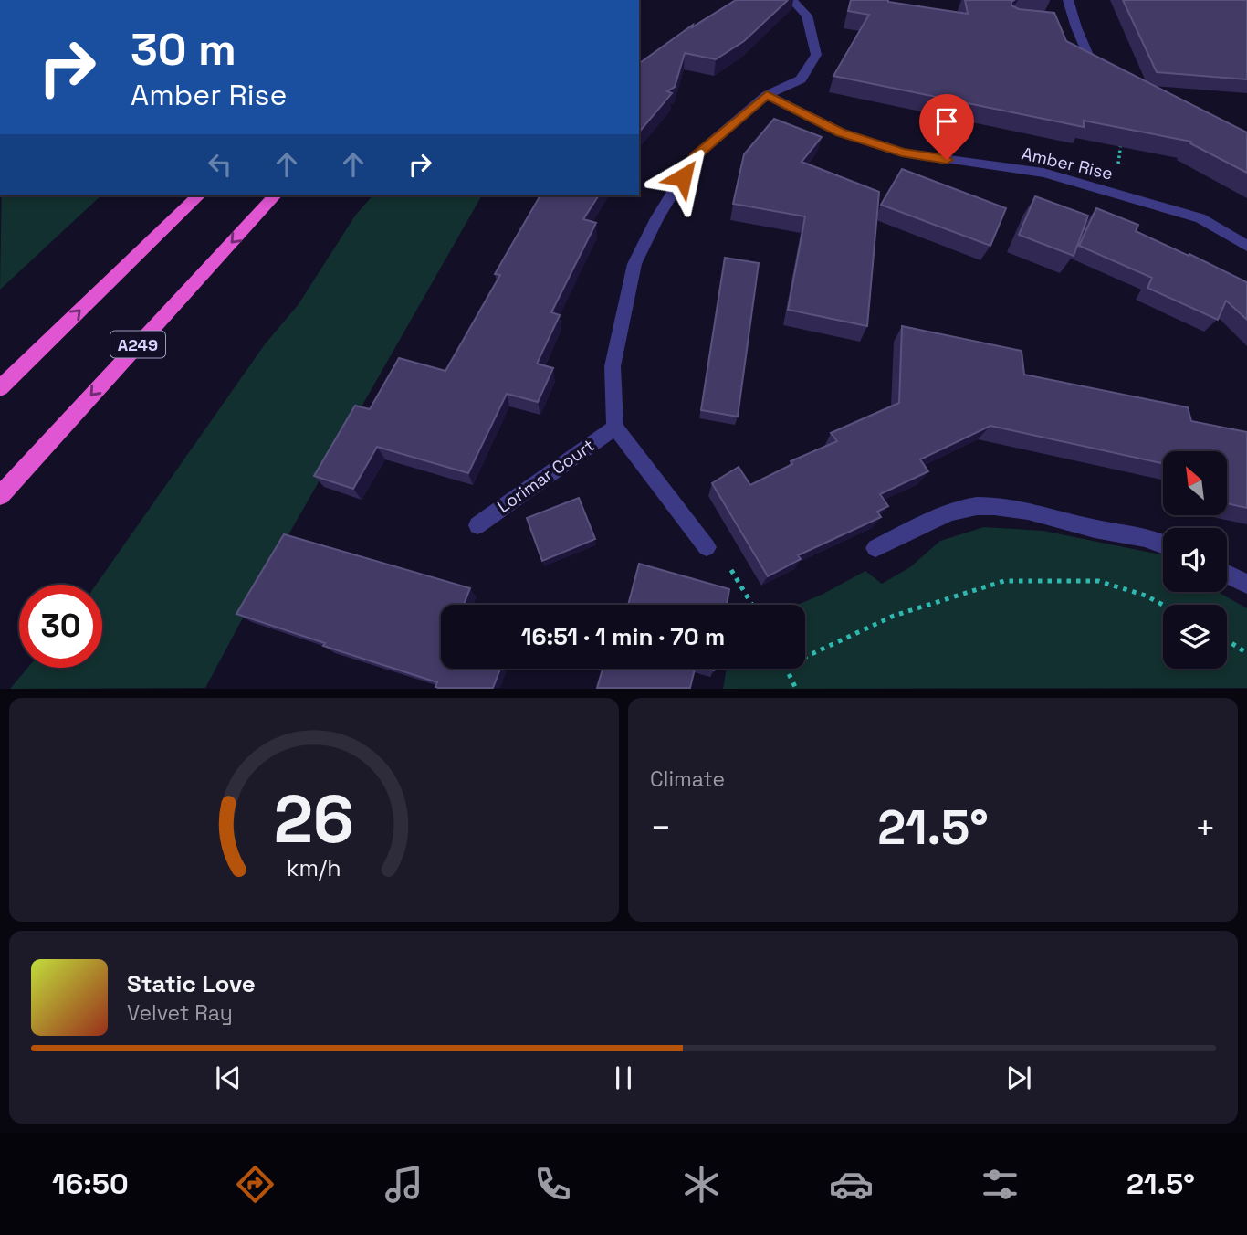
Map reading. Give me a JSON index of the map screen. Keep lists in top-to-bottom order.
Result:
{
  "streets": {
    "highway": ["A249"],
    "street": ["Amber Rise", "Lorimar Court"]
  },
  "north": "top left",
  "page": {
    "turn": ["30 m", "Amber Rise"],
    "limit": "30",
    "trip": "16:51 · 1 min · 70 m",
    "tile": "Climate",
    "heat": ["−", "21.5°", "+"],
    "song": ["Static Love", "Velvet Ray"],
    "tabs": ["16:50", "21.5°"],
    "gauge": ["26", "km/h"]
  }
}
